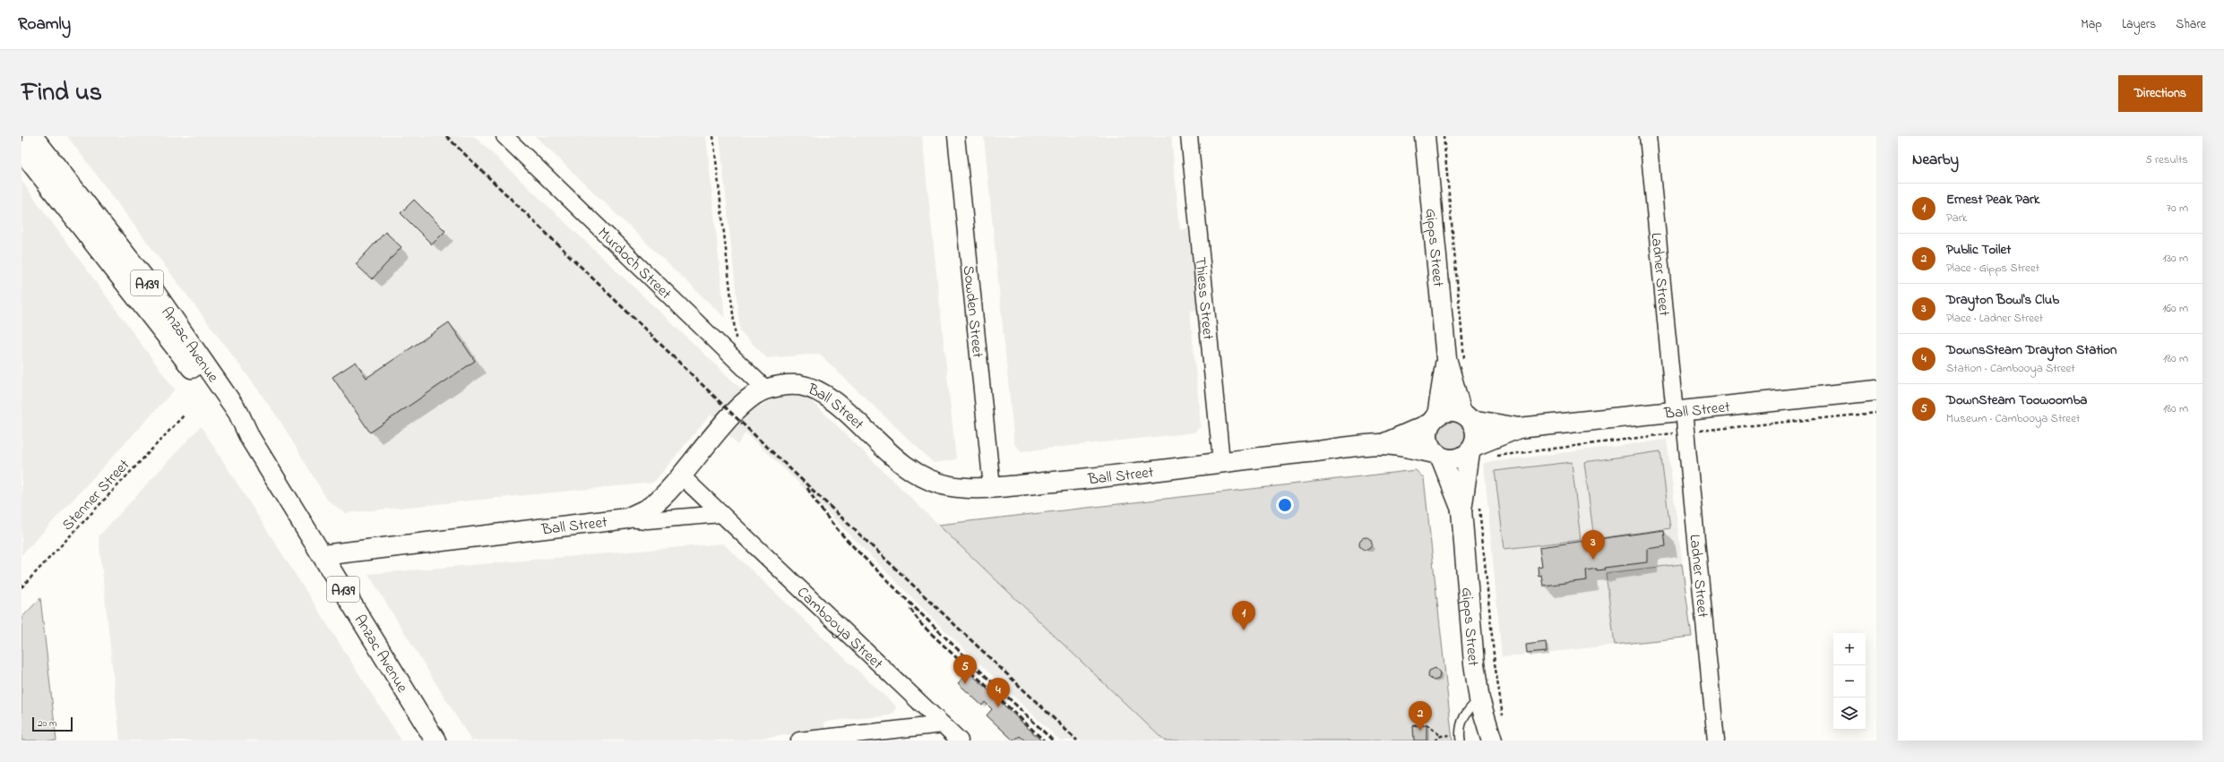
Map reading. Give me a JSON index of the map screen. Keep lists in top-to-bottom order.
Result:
{
  "streets": {
    "main road": [
      "Gipps Street",
      "A139",
      "Anzac Avenue",
      "Ball Street"
    ],
    "street": [
      "Murdoch Street",
      "Ladner Street",
      "Thiess Street",
      "Sowden Street",
      "Cambooya Street"
    ],
    "path": ["Stenner Street"]
  },
  "crossings": [
    ["Gipps Street", "Ball Street"],
    ["Murdoch Street", "Ball Street"],
    ["Ladner Street", "Ball Street"],
    ["Thiess Street", "Ball Street"],
    ["Sowden Street", "Ball Street"],
    ["Anzac Avenue", "Ball Street"],
    ["Ball Street", "Cambooya Street"]
  ],
  "scale_bar": "20 m",
  "page": {
    "header": "Roamly",
    "nav": ["Map", "Layers", "Share"],
    "title": "Find us",
    "buttons": "Directions",
    "heading": ["Nearby", "5 results"],
    "list": [
      {
        "mark": "1",
        "name": "Ernest Peak Park",
        "note": "Park",
        "value": "70 m"
      },
      {
        "mark": "2",
        "name": "Public Toilet",
        "note": "Place · Gipps Street",
        "value": "130 m"
      },
      {
        "mark": "3",
        "name": "Drayton Bowl's Club",
        "note": "Place · Ladner Street",
        "value": "160 m"
      },
      {
        "mark": "4",
        "name": "DownsSteam Drayton Station",
        "note": "Station · Cambooya Street",
        "value": "180 m"
      },
      {
        "mark": "5",
        "name": "DownSteam Toowoomba",
        "note": "Museum · Cambooya Street",
        "value": "180 m"
      }
    ],
    "pins": [
      "3",
      "1",
      "5",
      "4",
      "2"
    ],
    "map_buttons": ["+", "−"],
    "scale": "20 m"
  }
}
